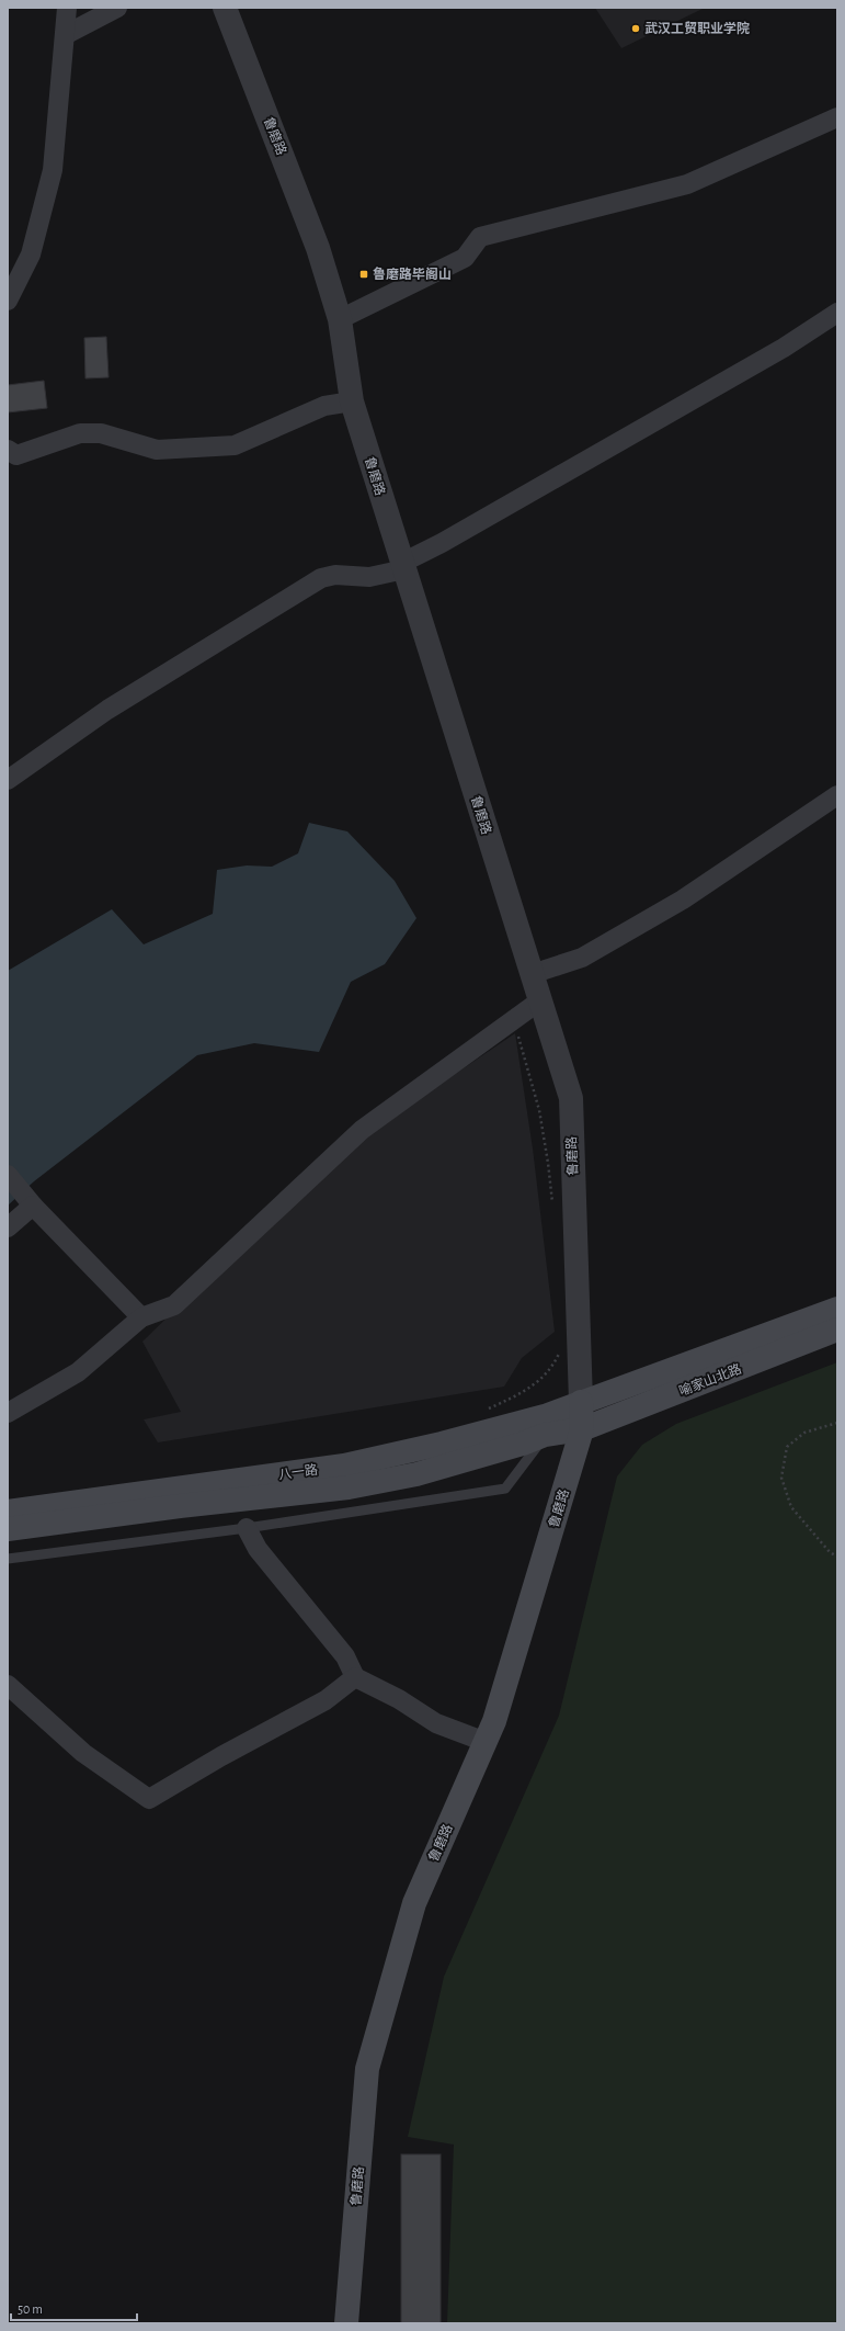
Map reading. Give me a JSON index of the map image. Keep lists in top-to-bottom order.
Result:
{
  "streets": {
    "main road": ["鲁磨路", "喻家山北路", "八一路"]
  },
  "crossings": [
    ["鲁磨路", "喻家山北路"],
    ["鲁磨路", "八一路"],
    ["喻家山北路", "八一路"]
  ],
  "places": {
    "other": ["武汉工贸职业学院"],
    "transit": ["鲁磨路毕阁山"]
  },
  "scale_bar": "50 m"
}
